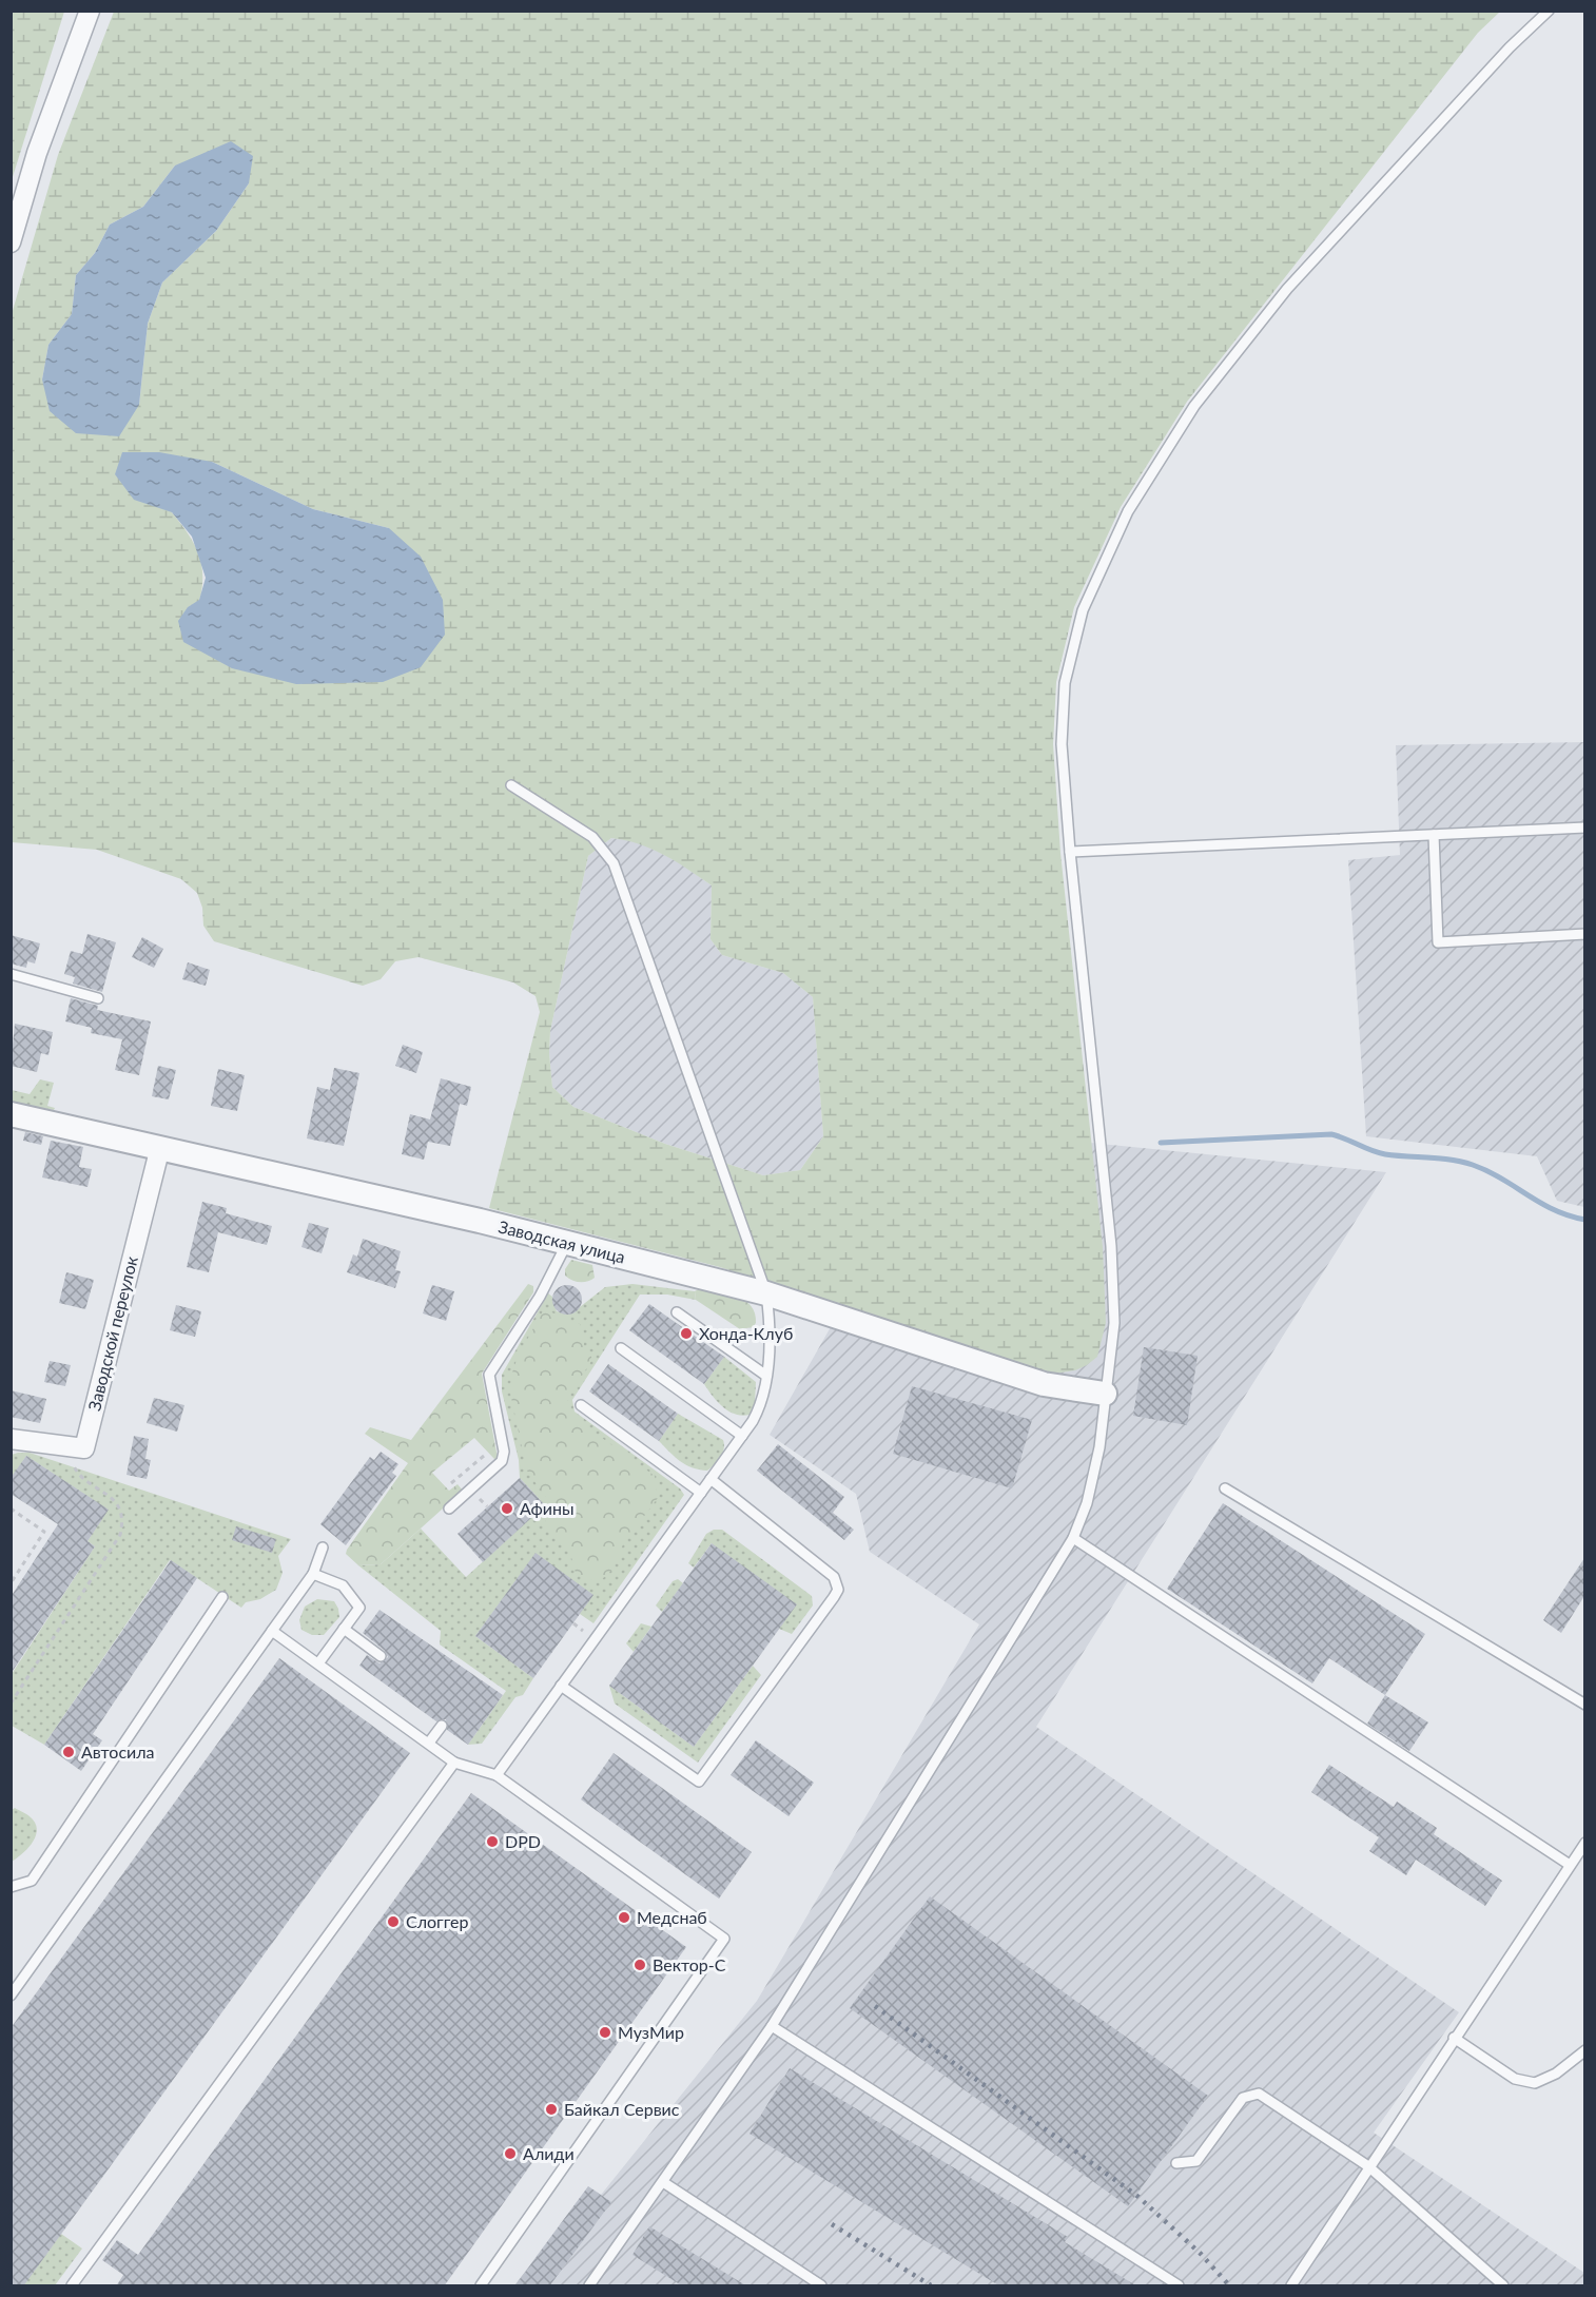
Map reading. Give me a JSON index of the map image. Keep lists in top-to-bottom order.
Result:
{
  "streets": {
    "street": ["Заводская улица", "Заводской переулок"]
  },
  "crossings": [
    ["Заводская улица", "Заводской переулок"]
  ],
  "places": [
    "Хонда-Клуб",
    "Афины",
    "Автосила",
    "DPD",
    "Медснаб",
    "Слоггер",
    "Вектор-С",
    "МузМир",
    "Байкал Сервис",
    "Алиди"
  ]
}
